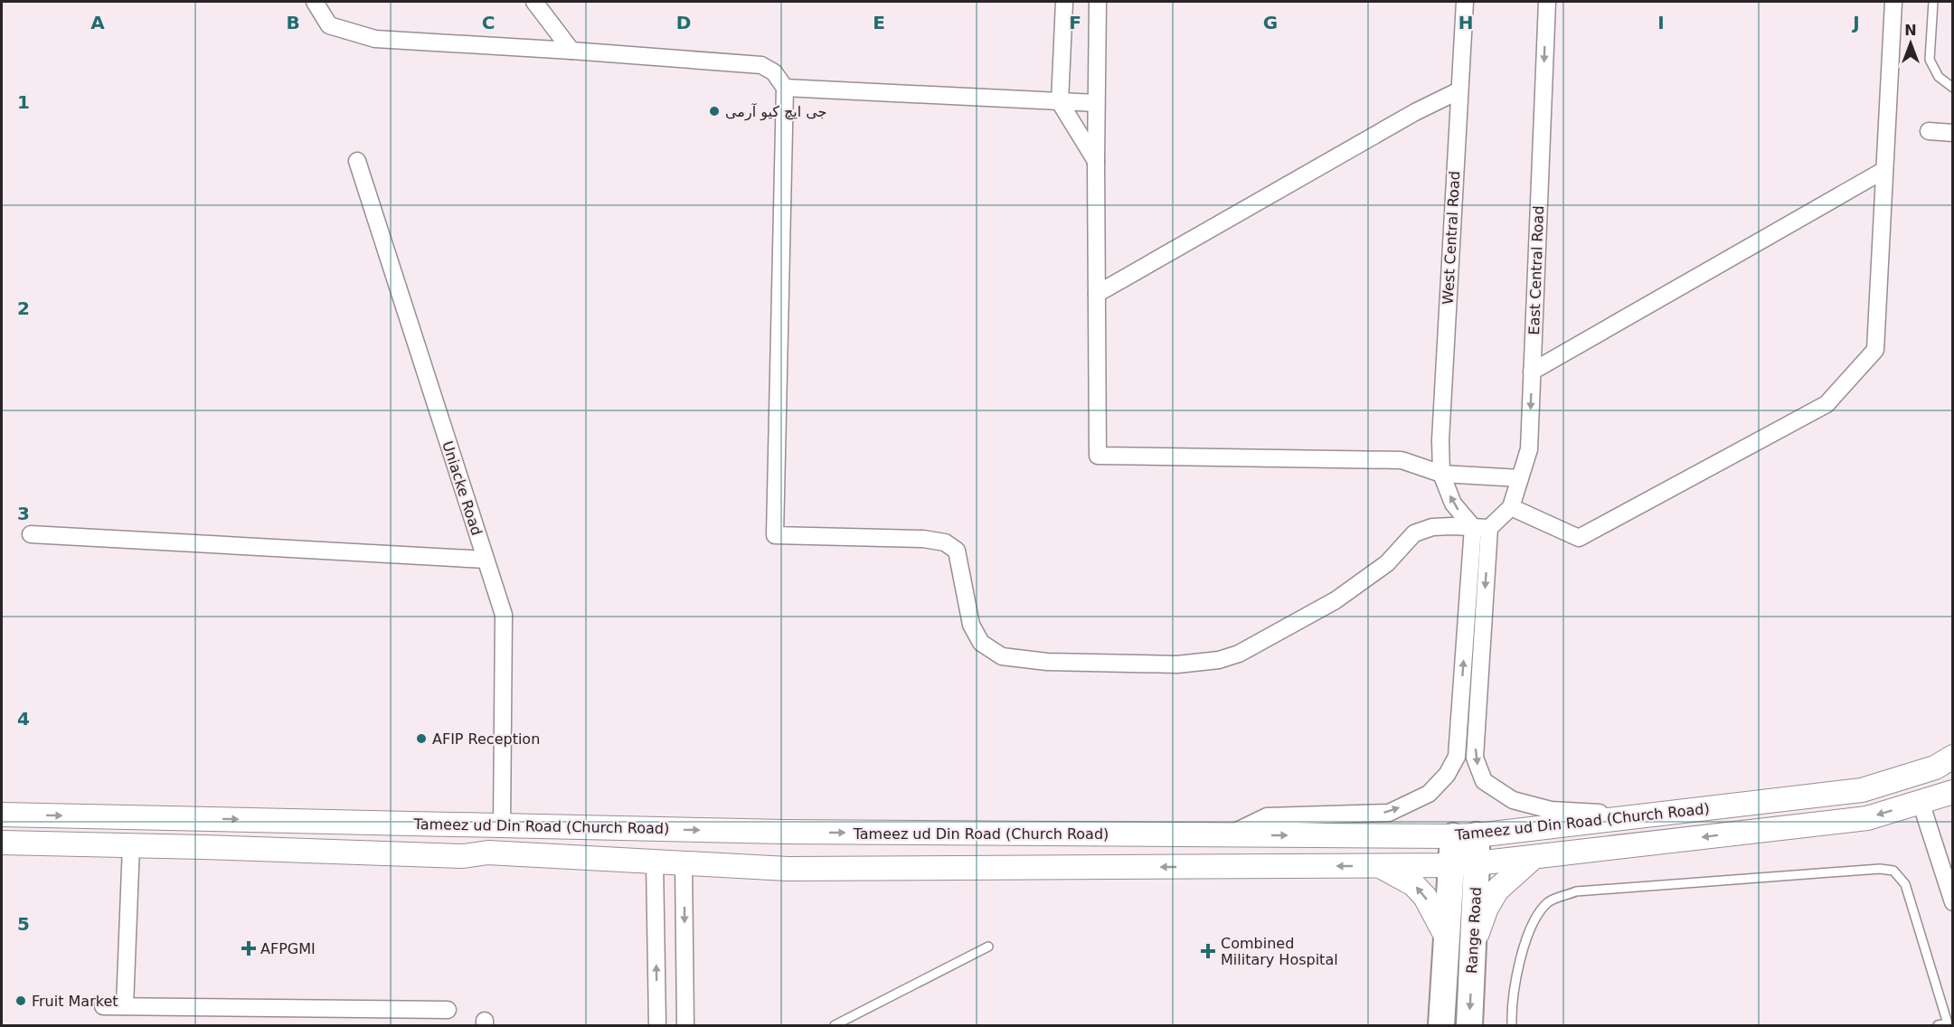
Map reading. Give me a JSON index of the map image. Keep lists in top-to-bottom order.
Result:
{
  "streets": {
    "main road": ["Tameez ud Din Road (Church Road)", "Range Road"],
    "street": ["West Central Road", "East Central Road", "Uniacke Road"]
  },
  "crossings": [
    ["West Central Road", "East Central Road"],
    ["Uniacke Road", "Tameez ud Din Road (Church Road)"],
    ["Tameez ud Din Road (Church Road)", "Range Road"]
  ],
  "one_way": ["East Central Road"],
  "places": {
    "other": ["جی ایچ کیو آرمی", "AFIP Reception", "Fruit Market"],
    "health": ["AFPGMI", "Combined Military Hospital"]
  },
  "north": "top",
  "grid": {
    "columns": [
      "A",
      "B",
      "C",
      "D",
      "E",
      "F",
      "G",
      "H",
      "I",
      "J"
    ],
    "rows": [
      "1",
      "2",
      "3",
      "4",
      "5"
    ]
  }
}
